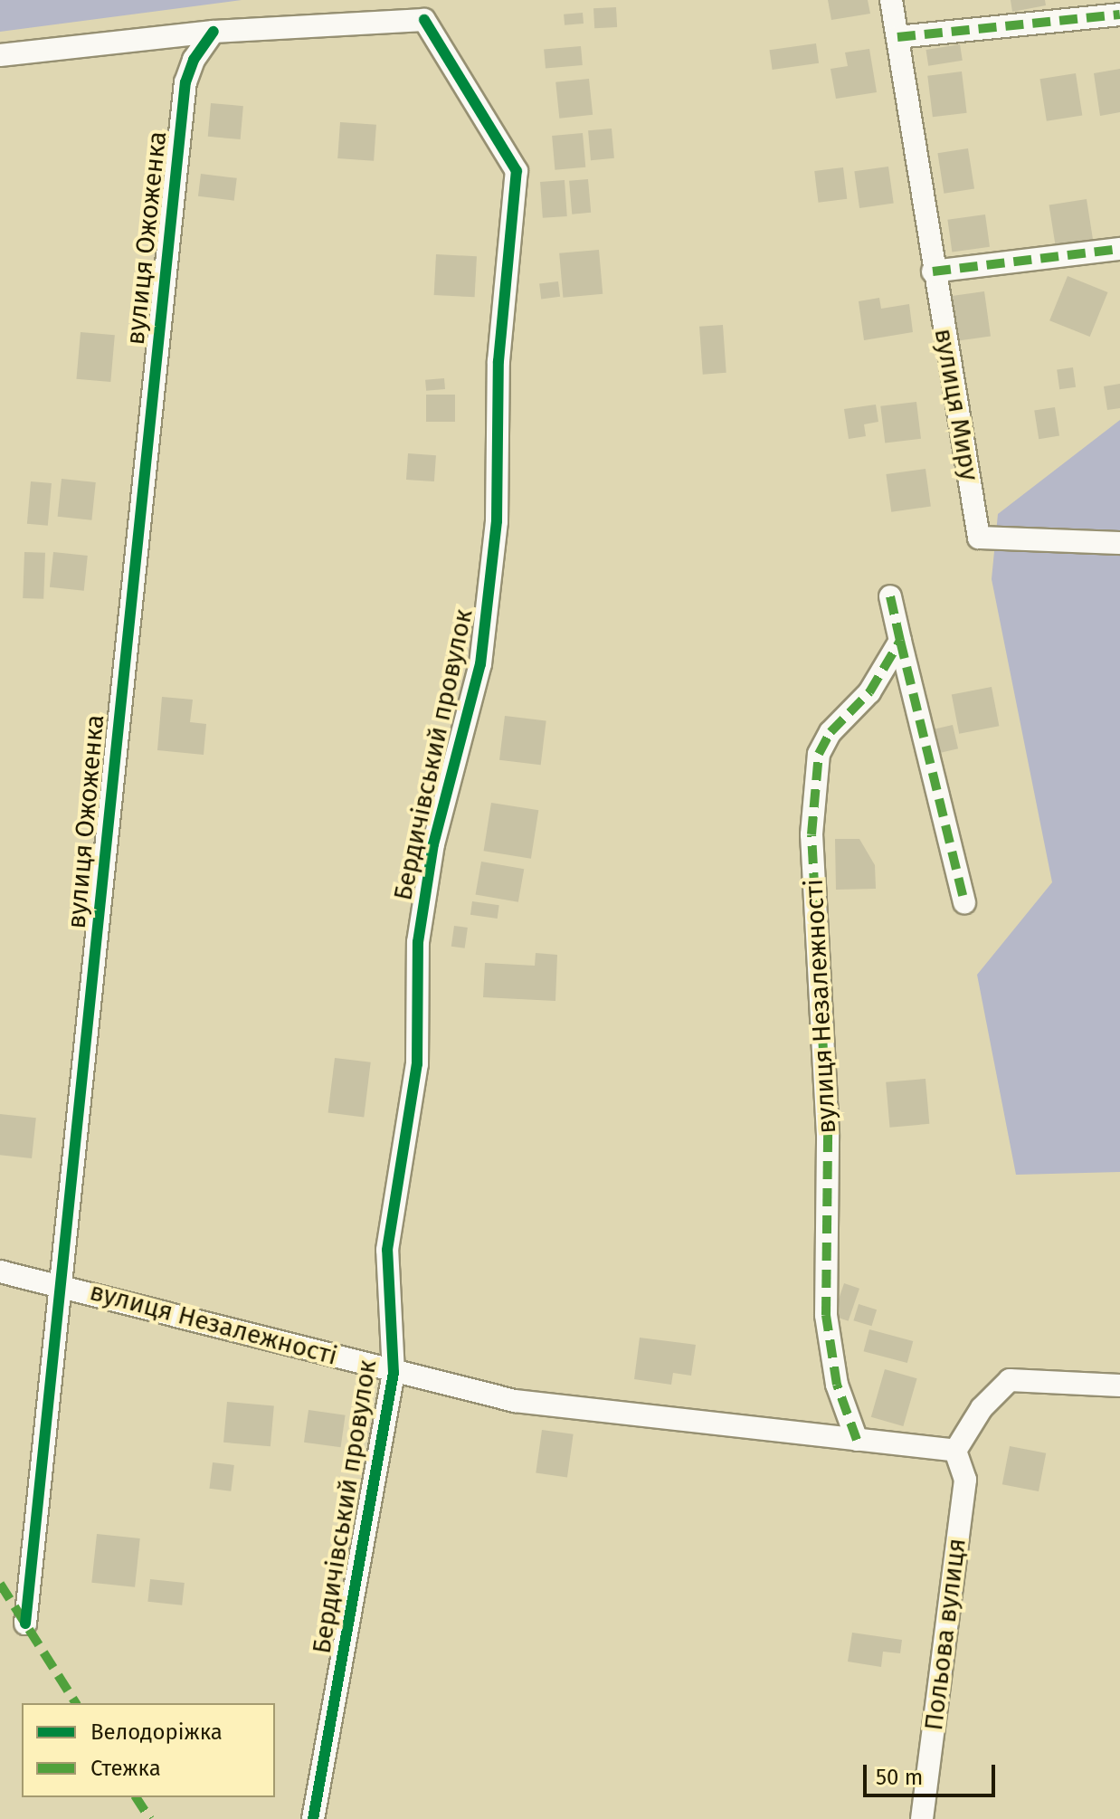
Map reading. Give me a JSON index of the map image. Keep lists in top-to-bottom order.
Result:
{
  "streets": {
    "street": [
      "вулиця Ожоженка",
      "вулиця Миру",
      "Бердичівський провулок",
      "вулиця Незалежності",
      "Польова вулиця"
    ]
  },
  "crossings": [
    ["вулиця Ожоженка", "вулиця Незалежності"],
    ["Бердичівський провулок", "вулиця Незалежності"],
    ["вулиця Незалежності", "Польова вулиця"]
  ],
  "legend": ["Велодоріжка", "Стежка"],
  "scale_bar": "50 m"
}
